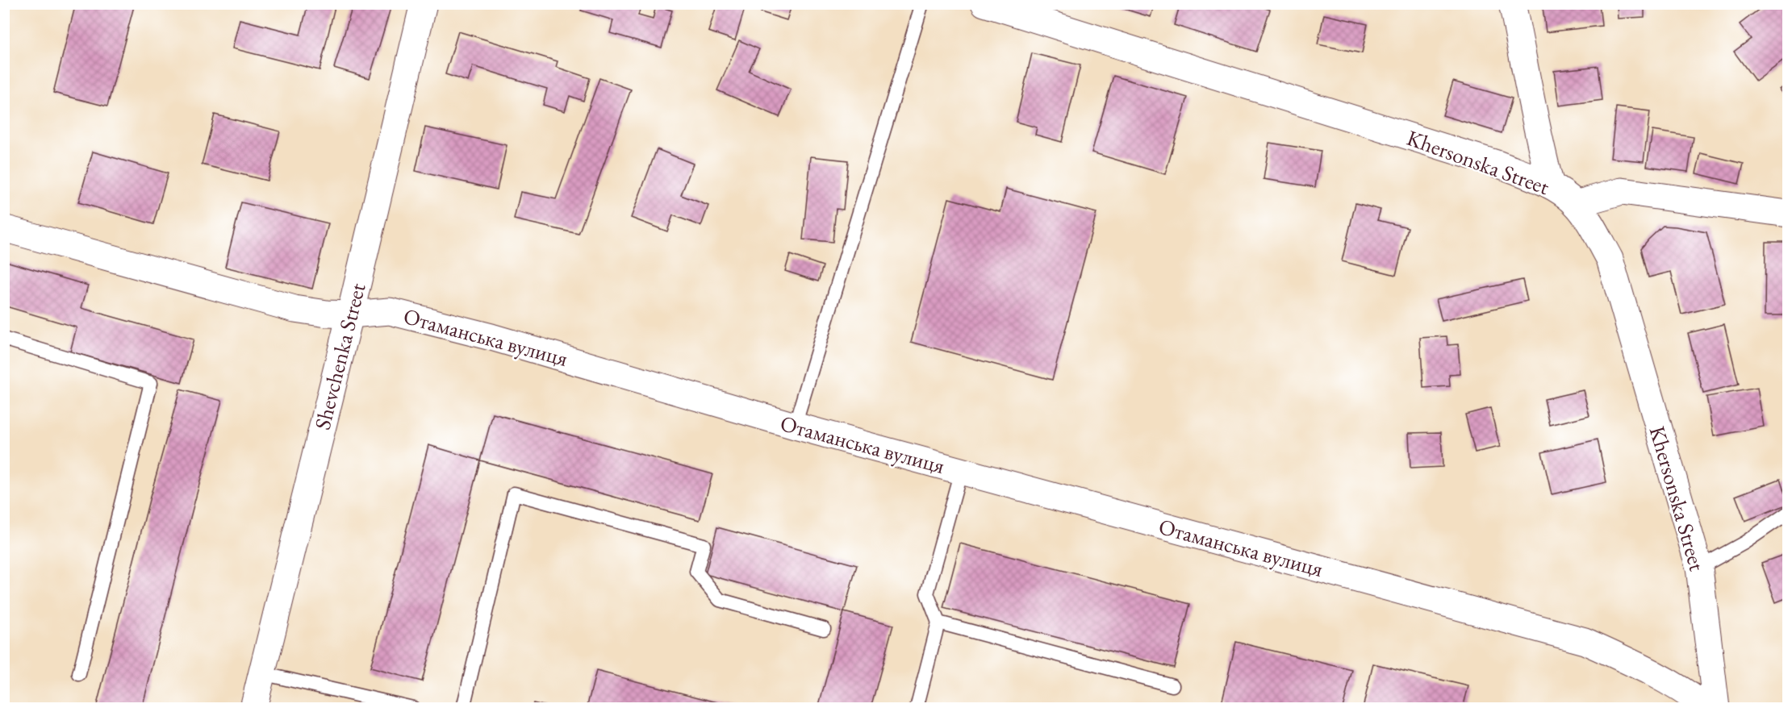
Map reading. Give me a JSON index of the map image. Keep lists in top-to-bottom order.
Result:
{
  "streets": {
    "street": ["Khersonska Street", "Отаманська вулиця", "Shevchenka Street"]
  },
  "crossings": [
    ["Отаманська вулиця", "Shevchenka Street"]
  ]
}
